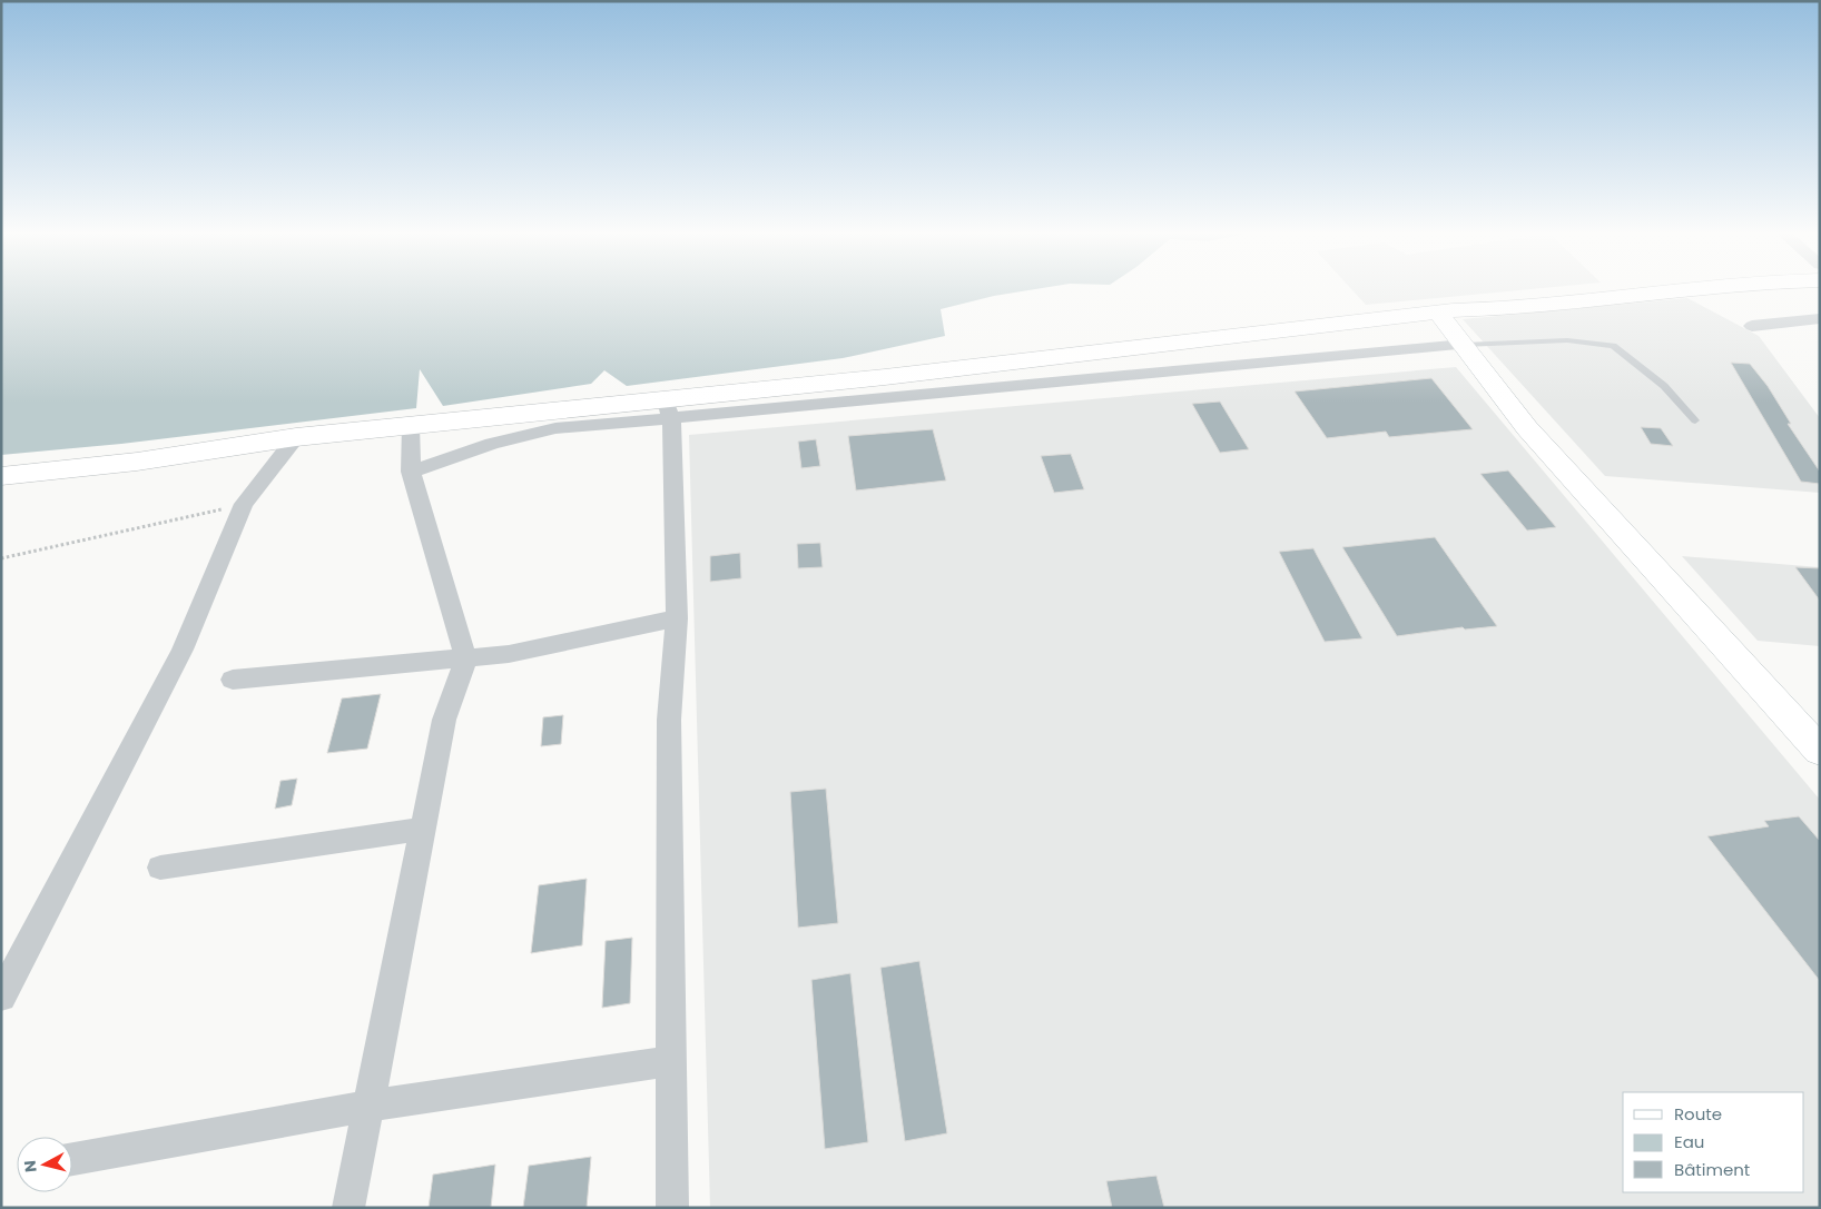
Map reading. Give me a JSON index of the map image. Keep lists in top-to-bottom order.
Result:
{
  "legend": ["Route", "Eau", "Bâtiment"],
  "north": "left"
}
